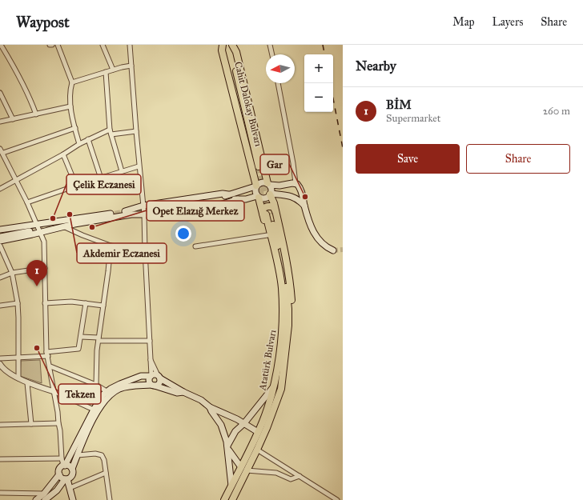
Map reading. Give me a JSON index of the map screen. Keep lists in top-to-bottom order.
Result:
{
  "streets": {
    "main road": ["Cahit Dalokay Bulvarı", "Atatürk Bulvarı"]
  },
  "places": [
    "Gar",
    "Akdemir Eczanesi",
    "Çelik Eczanesi",
    "Opet Elazığ Merkez",
    "Tekzen"
  ],
  "north": "left",
  "page": {
    "header": "Waypost",
    "nav": ["Map", "Layers", "Share"],
    "heading": "Nearby",
    "map_buttons": ["+", "−"],
    "list": [
      {
        "mark": "1",
        "name": "BİM",
        "note": "Supermarket",
        "value": "260 m"
      }
    ],
    "buttons": ["Save", "Share"],
    "pins": "1"
  }
}
